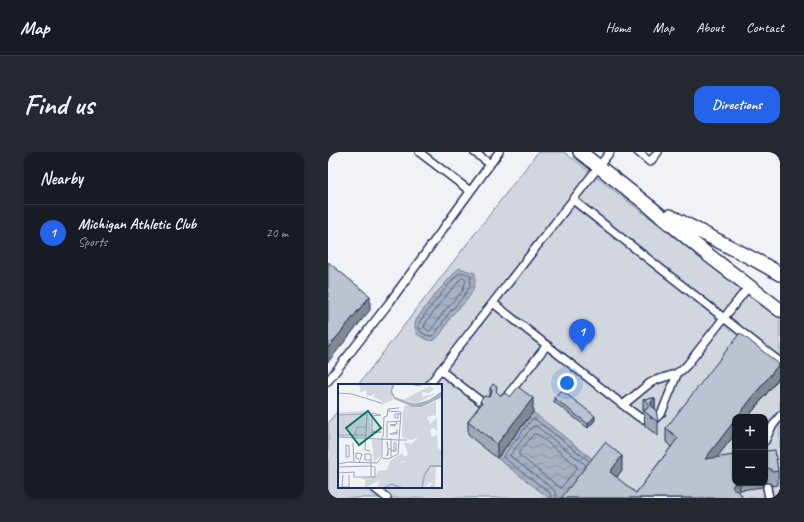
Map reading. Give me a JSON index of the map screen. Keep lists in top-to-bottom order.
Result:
{
  "page": {
    "header": "Map",
    "nav": [
      "Home",
      "Map",
      "About",
      "Contact"
    ],
    "buttons": "Directions",
    "title": "Find us",
    "heading": "Nearby",
    "list": [
      {
        "mark": "1",
        "name": "Michigan Athletic Club",
        "note": "Sports",
        "value": "20 m"
      }
    ],
    "pins": "1",
    "map_buttons": ["+", "−"]
  }
}
